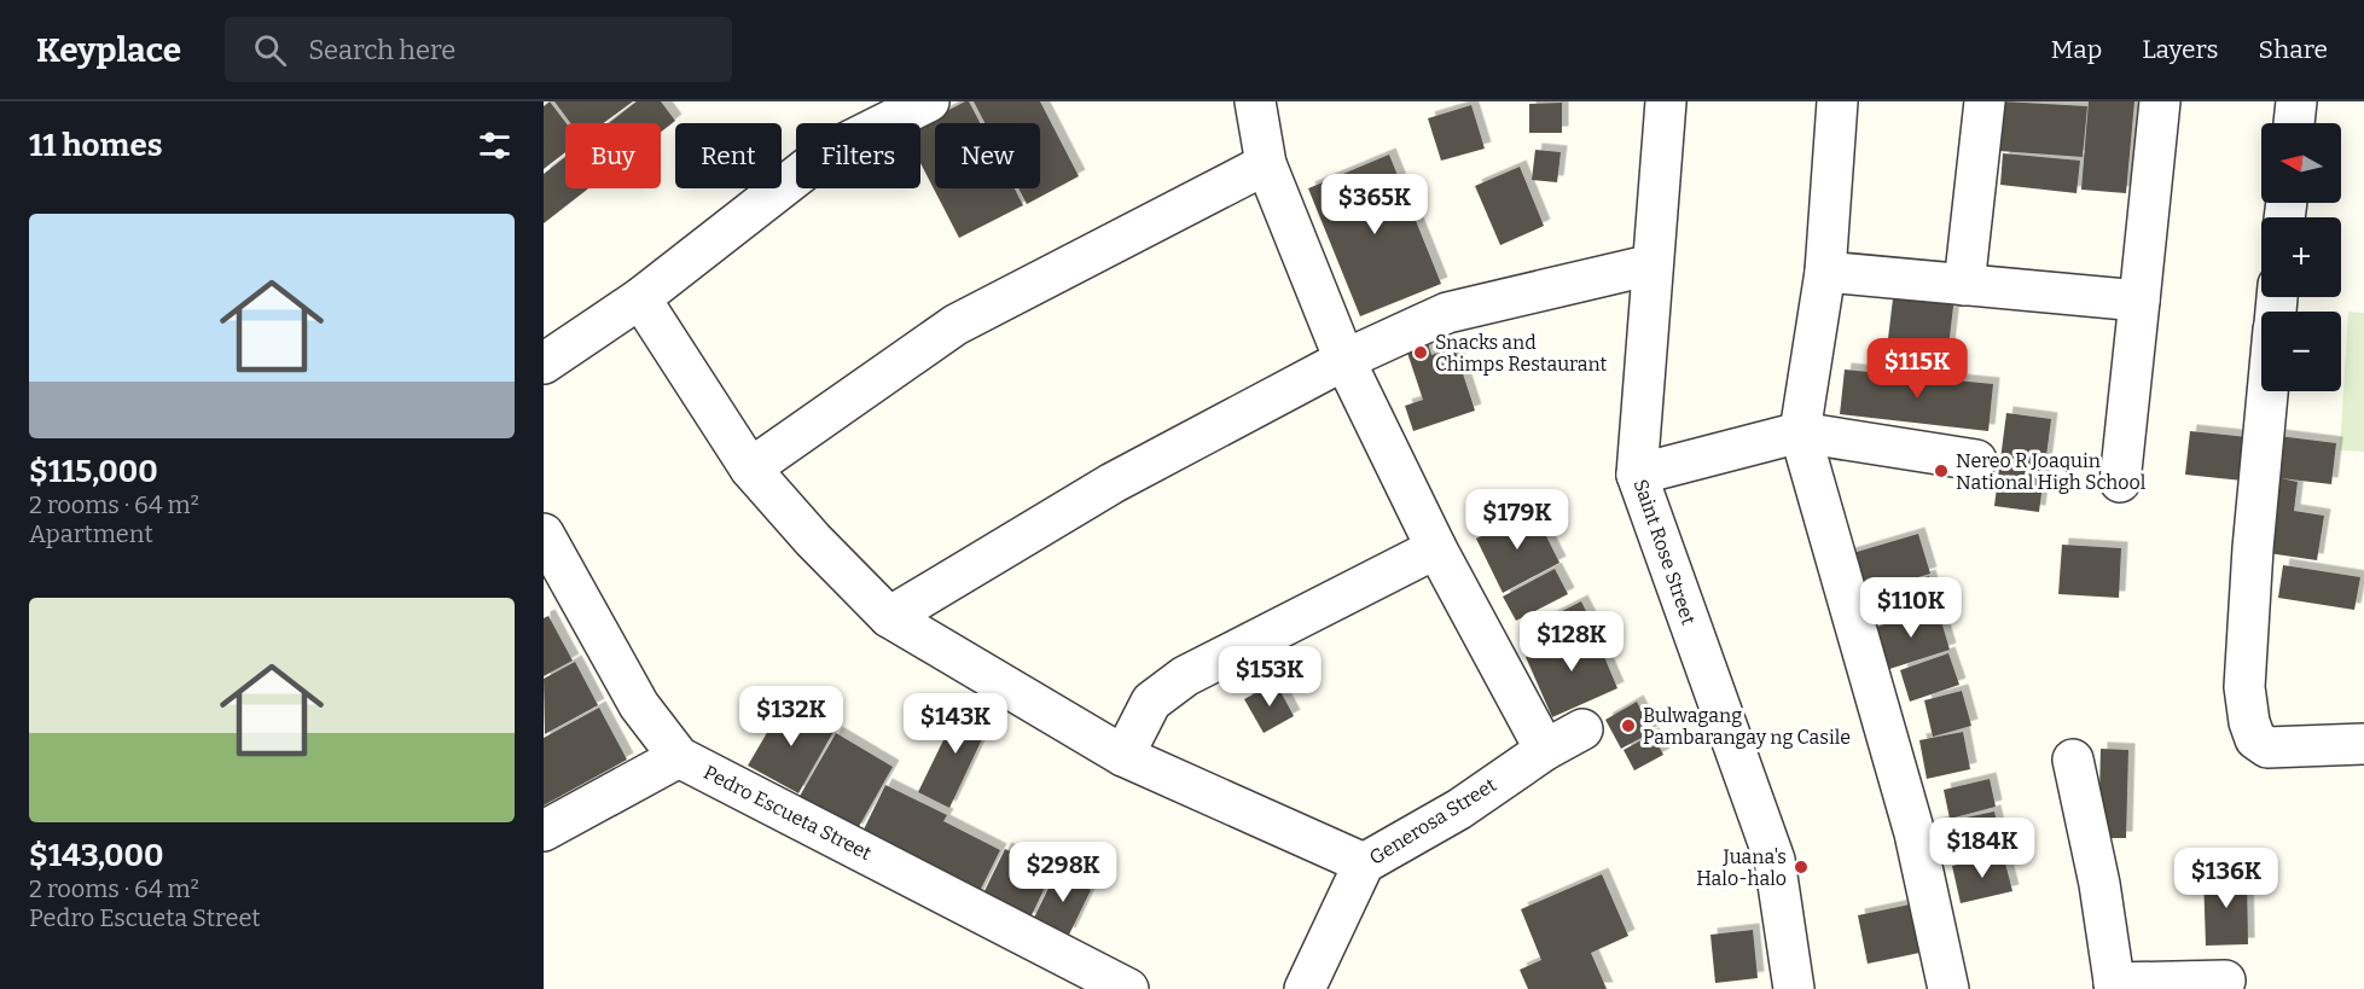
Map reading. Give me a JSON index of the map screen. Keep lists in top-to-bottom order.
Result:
{
  "streets": {
    "street": ["Saint Rose Street", "Pedro Escueta Street", "Generosa Street"]
  },
  "places": [
    "Snacks and Chimps Restaurant",
    "Nereo R Joaquin National High School",
    "Bulwagang Pambarangay ng Casile",
    "Juana's Halo-halo"
  ],
  "north": "left",
  "page": {
    "header": "Keyplace",
    "search": "Search here",
    "nav": ["Map", "Layers", "Share"],
    "heading": "11 homes",
    "map_buttons": ["+", "−"],
    "chip": [
      "Buy",
      "Rent",
      "Filters",
      "New"
    ],
    "price": [
      "$365K",
      "$115K",
      "$179K",
      "$110K",
      "$128K",
      "$153K",
      "$132K",
      "$143K",
      "$184K",
      "$298K",
      "$136K"
    ],
    "list": [
      {
        "name": "$115,000",
        "note": "2 rooms · 64 m² · Apartment"
      },
      {
        "name": "$143,000",
        "note": "2 rooms · 64 m² · Pedro Escueta Street"
      }
    ]
  }
}
